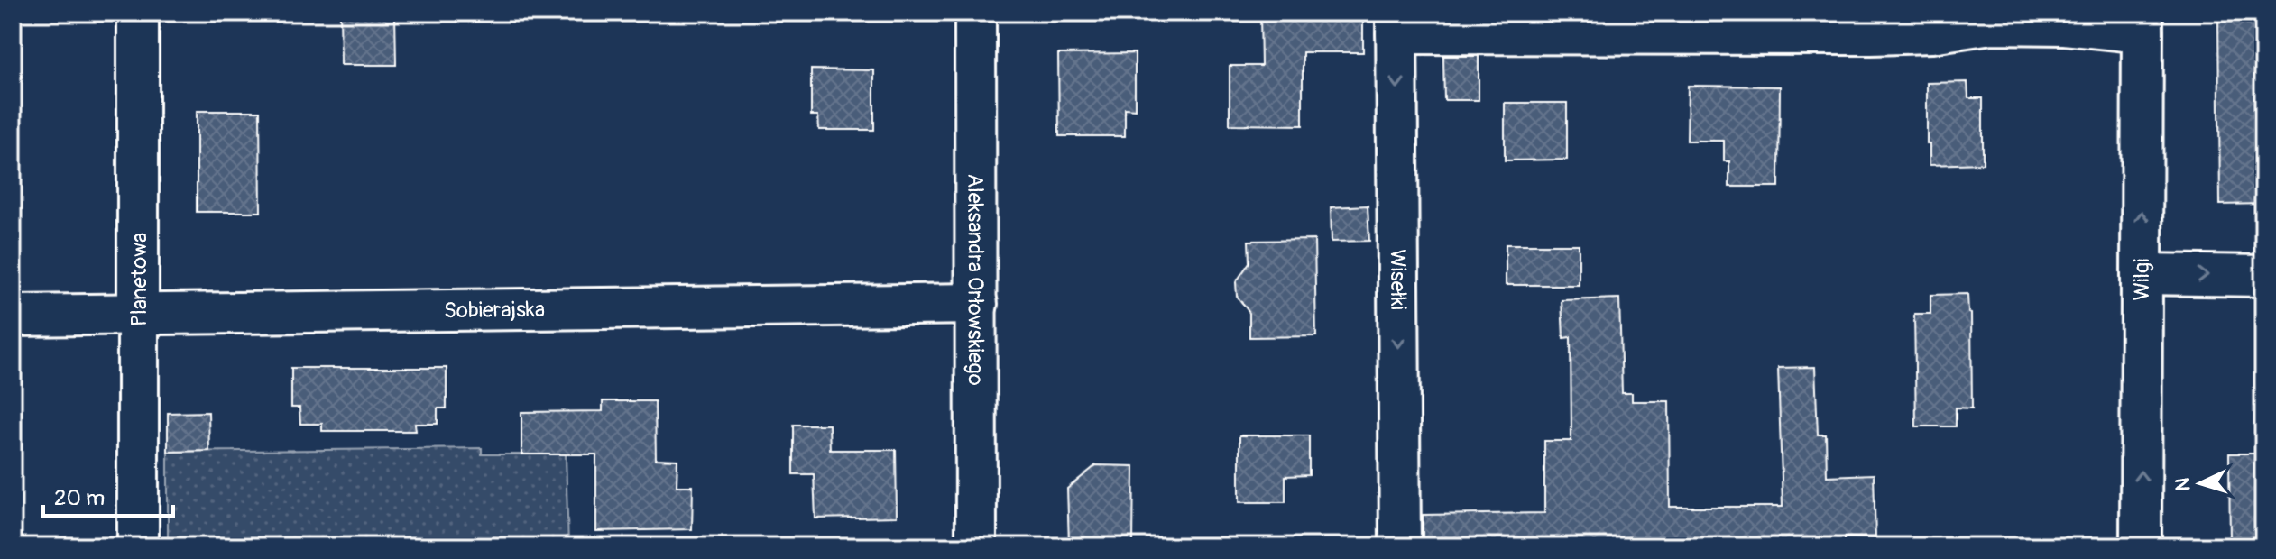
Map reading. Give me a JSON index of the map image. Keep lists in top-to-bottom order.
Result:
{
  "streets": {
    "street": [
      "Planetowa",
      "Aleksandra Orłowskiego",
      "Wisełki",
      "Wilgi",
      "Sobierajska"
    ]
  },
  "crossings": [
    ["Planetowa", "Sobierajska"],
    ["Aleksandra Orłowskiego", "Sobierajska"]
  ],
  "one_way": ["Wisełki", "Wilgi"],
  "scale_bar": "20 m",
  "north": "left"
}
